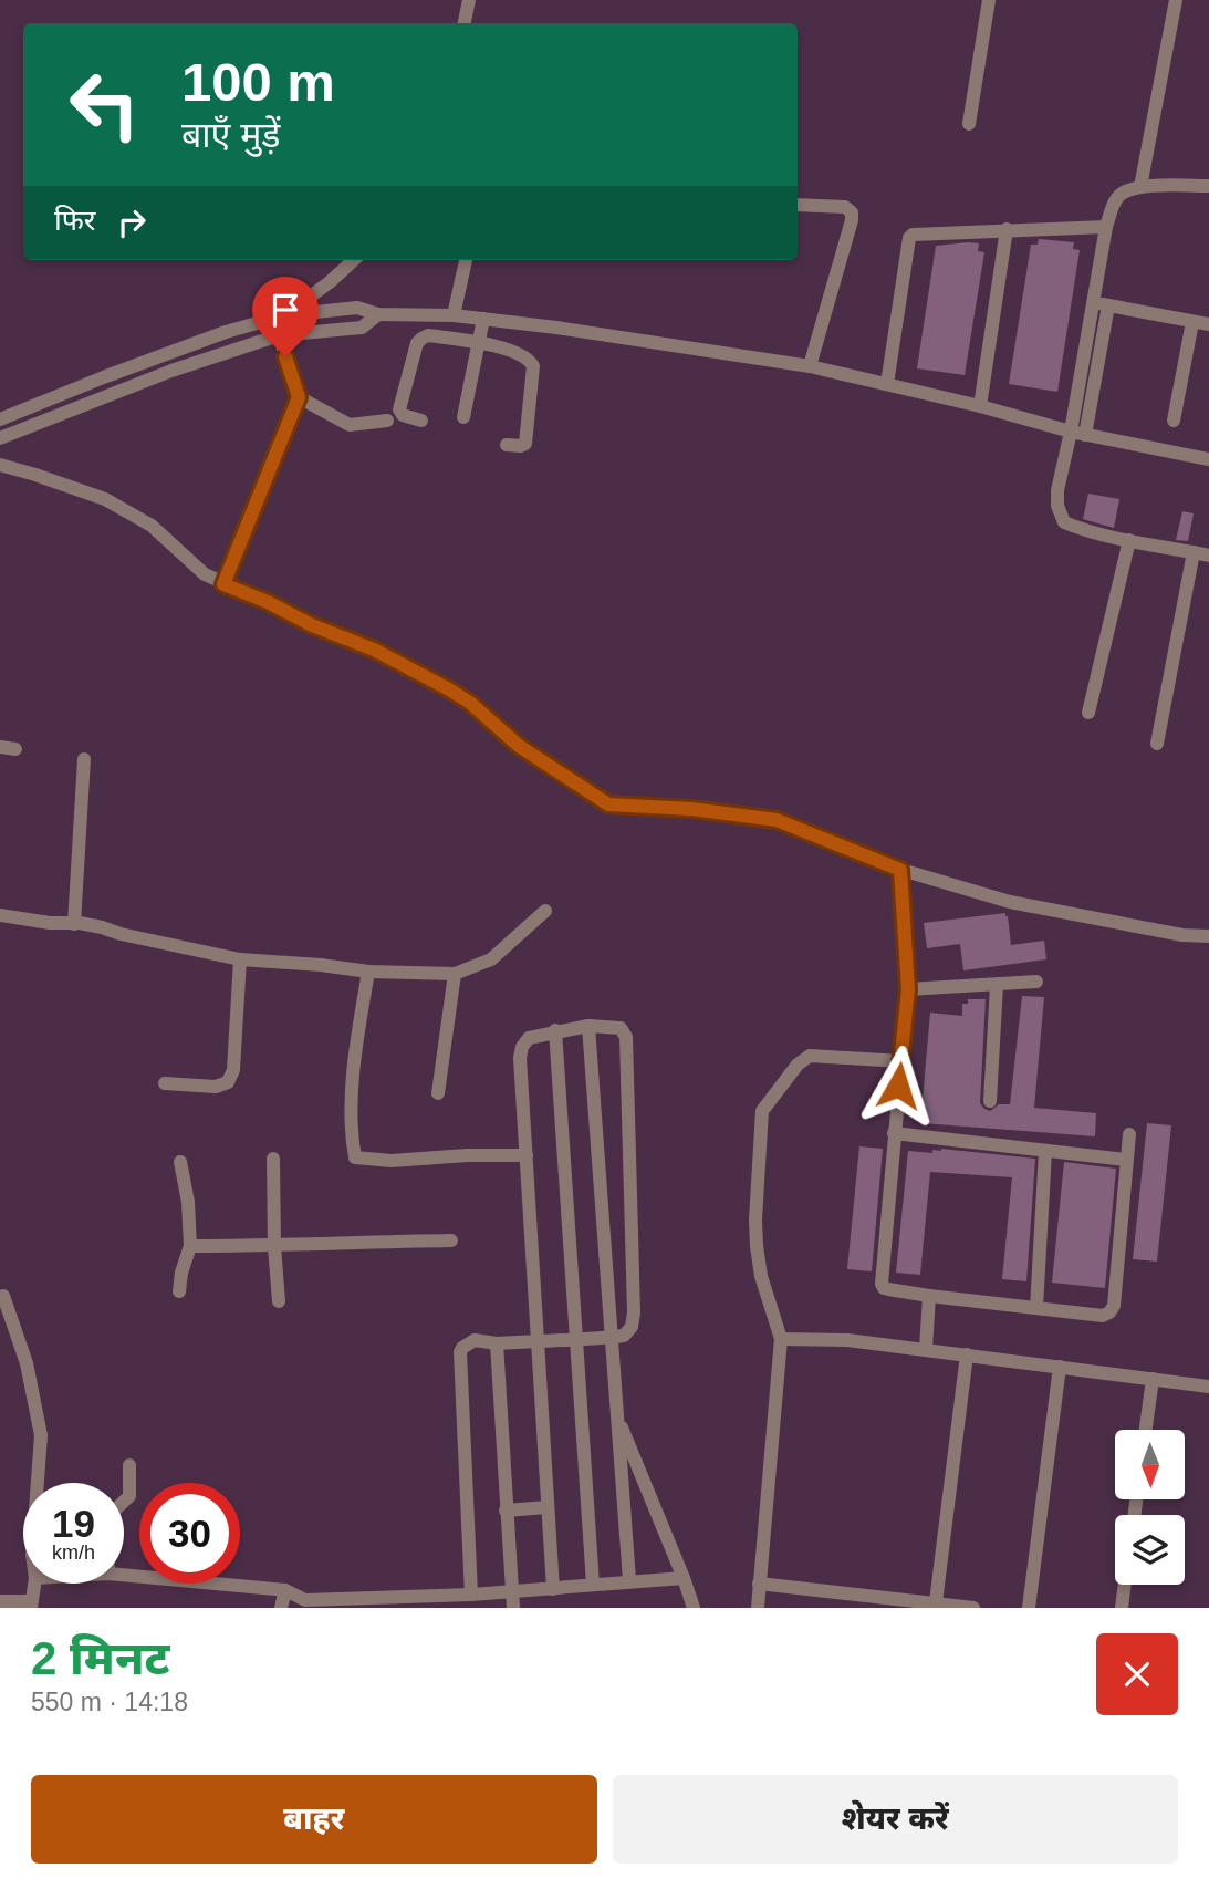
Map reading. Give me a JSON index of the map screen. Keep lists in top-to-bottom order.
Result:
{
  "north": "bottom",
  "page": {
    "turn": ["100 m", "बाएँ मुड़ें"],
    "then": "फिर",
    "speed": "19 km/h",
    "limit": "30",
    "heading": ["2 मिनट", "550 m · 14:18"],
    "buttons": ["बाहर", "शेयर करें"]
  }
}
